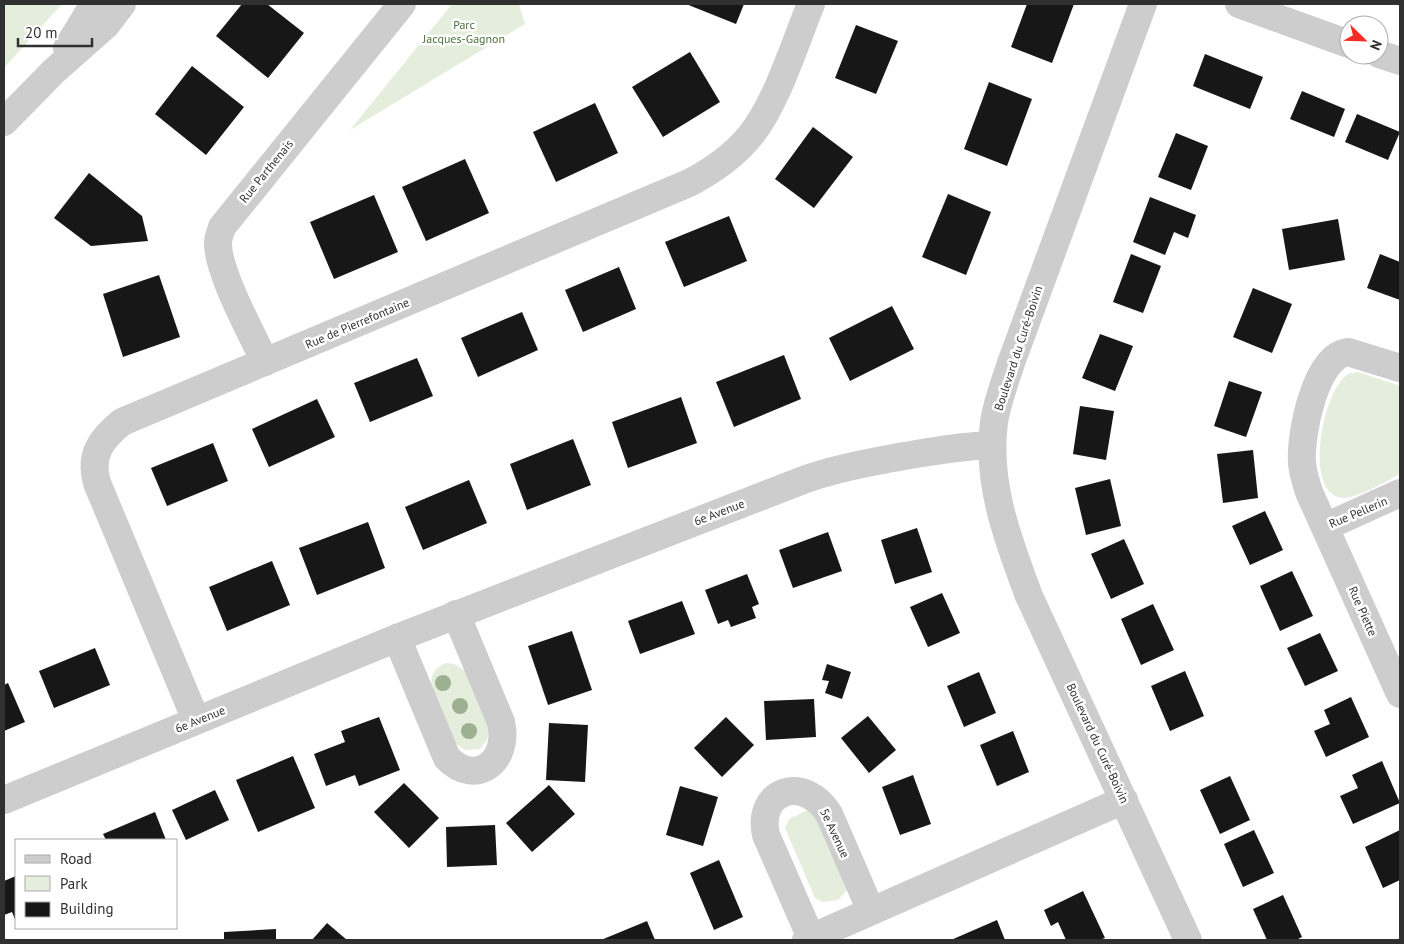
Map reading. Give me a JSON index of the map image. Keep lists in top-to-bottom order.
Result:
{
  "streets": {
    "street": [
      "Rue Parthenais",
      "Rue de Pierrefontaine",
      "Boulevard du Curé-Boivin",
      "6e Avenue",
      "Rue Pellerin",
      "Rue Piette",
      "5e Avenue"
    ]
  },
  "crossings": [
    ["Rue Parthenais", "Rue de Pierrefontaine"],
    ["Rue de Pierrefontaine", "6e Avenue"],
    ["Boulevard du Curé-Boivin", "6e Avenue"],
    ["Boulevard du Curé-Boivin", "5e Avenue"],
    ["Rue Pellerin", "Rue Piette"]
  ],
  "parks": ["Parc Jacques-Gagnon"],
  "legend": ["Road", "Park", "Building"],
  "scale_bar": "20 m",
  "north": "bottom right"
}
